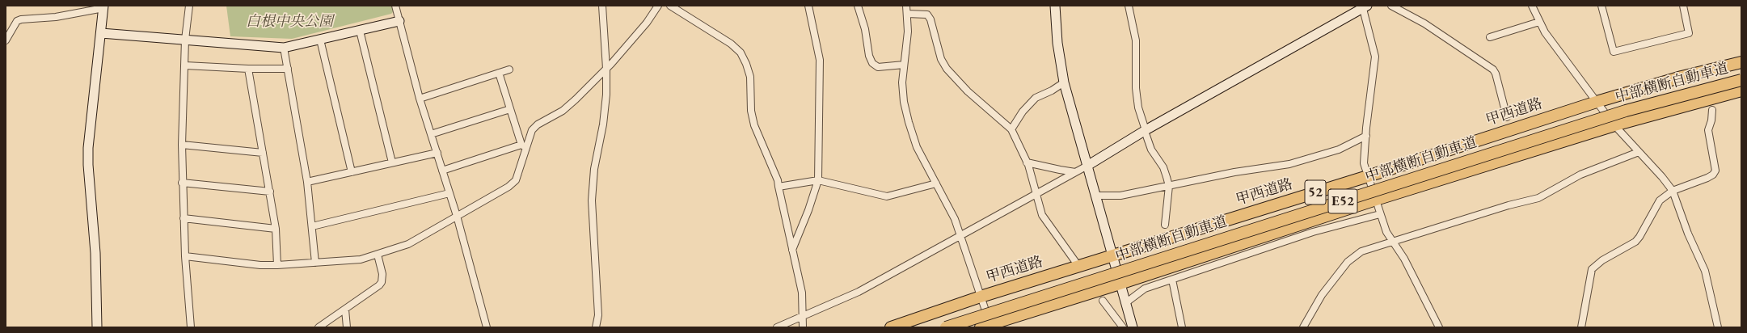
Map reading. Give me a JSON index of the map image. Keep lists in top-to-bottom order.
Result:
{
  "streets": {
    "highway": [
      "中部横断自動車道",
      "甲西道路",
      "52",
      "E52"
    ]
  },
  "parks": ["白根中央公園"]
}
